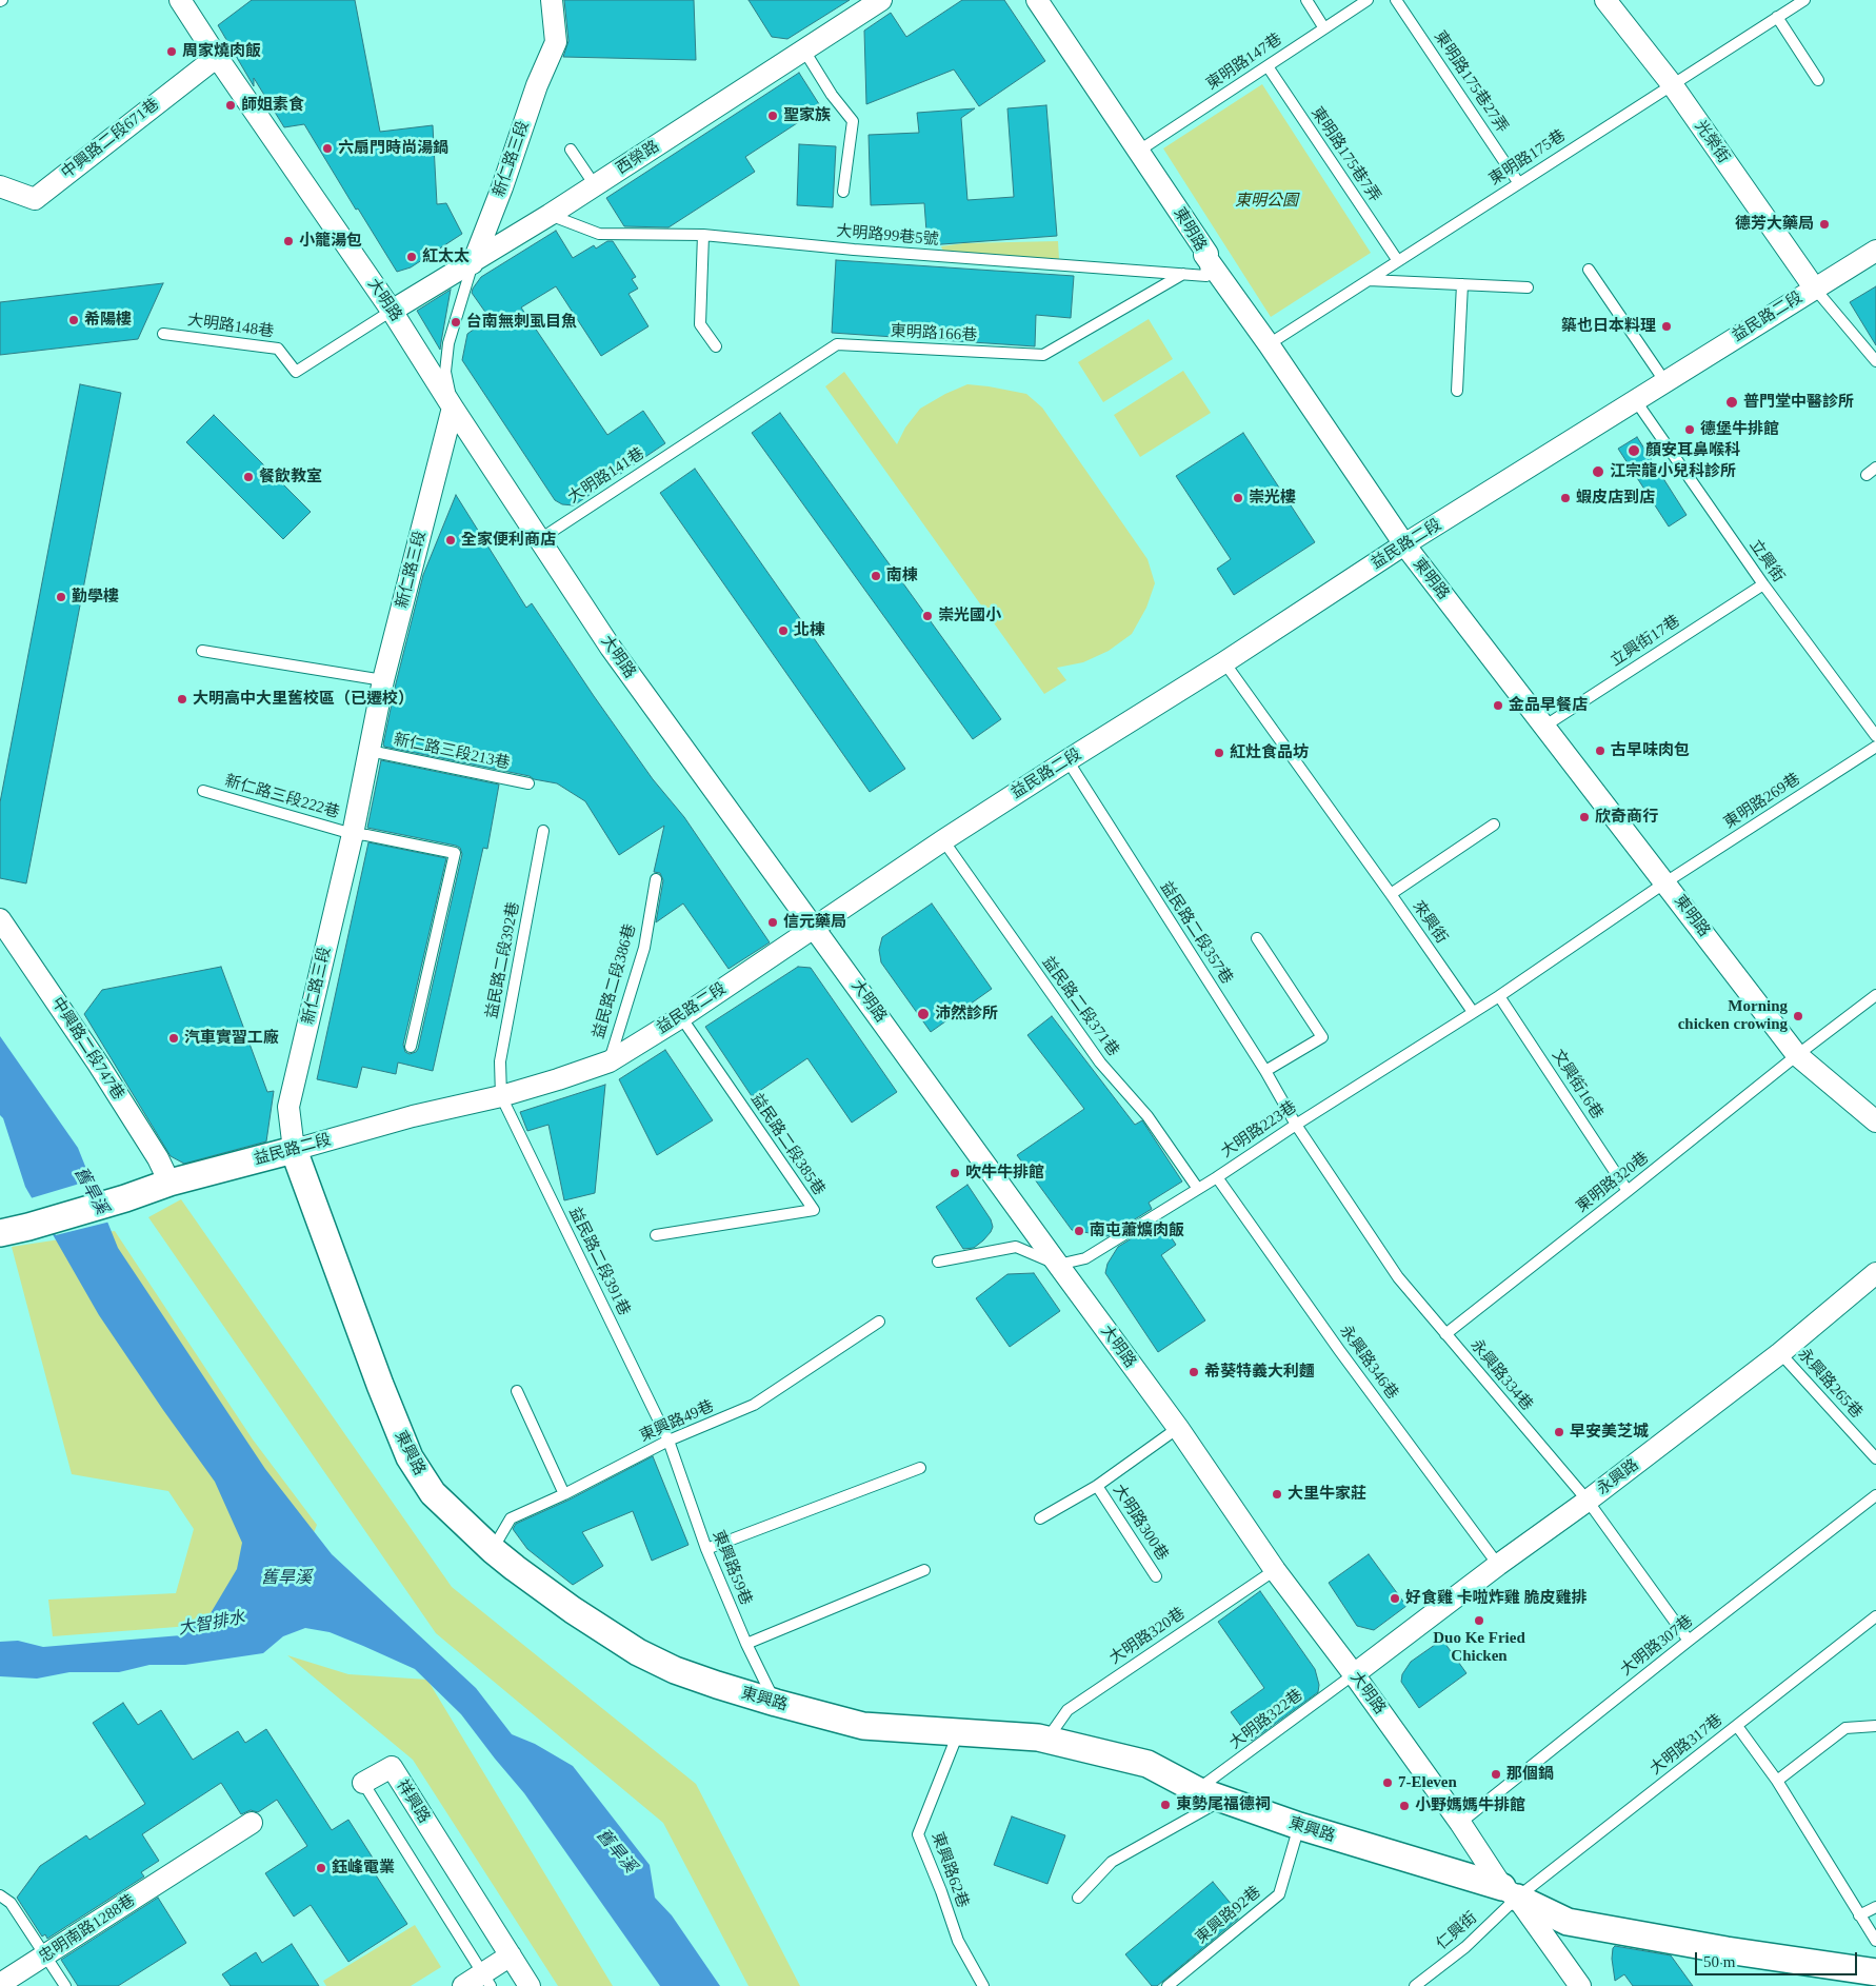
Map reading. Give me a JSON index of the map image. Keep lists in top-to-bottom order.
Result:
{
  "streets": {
    "street": [
      "中興路二段671巷",
      "光榮街",
      "西榮路",
      "新仁路三段",
      "東明路",
      "大明路",
      "益民路二段",
      "中興路二段747巷",
      "東興路",
      "永興路",
      "祥興路",
      "忠明南路1288巷"
    ],
    "lane": [
      "東明路147巷",
      "東明路175巷27弄",
      "東明路175巷7弄",
      "東明路175巷",
      "大明路99巷5號",
      "大明路148巷",
      "東明路166巷",
      "大明路141巷",
      "立興街",
      "立興街17巷",
      "新仁路三段213巷",
      "新仁路三段222巷",
      "東明路269巷",
      "來興街",
      "益民路二段357巷",
      "益民路二段392巷",
      "益民路二段386巷",
      "益民路二段371巷",
      "文興街16巷",
      "大明路223巷",
      "益民路二段385巷",
      "東明路320巷",
      "益民路二段391巷",
      "永興路346巷",
      "永興路334巷",
      "永興路265巷",
      "東興路49巷",
      "大明路300巷",
      "東興路59巷",
      "大明路320巷",
      "大明路307巷",
      "大明路322巷",
      "大明路317巷",
      "東興路62巷",
      "東興路92巷",
      "仁興街"
    ]
  },
  "crossings": [
    ["東明路147巷", "東明路175巷7弄"],
    ["東明路147巷", "東明路"],
    ["東明路175巷27弄", "東明路175巷"],
    ["中興路二段671巷", "大明路"],
    ["光榮街", "東明路175巷"],
    ["光榮街", "益民路二段"],
    ["東明路175巷7弄", "東明路175巷"],
    ["西榮路", "新仁路三段"],
    ["西榮路", "大明路99巷5號"],
    ["西榮路", "大明路"],
    ["西榮路", "大明路148巷"],
    ["東明路175巷", "東明路"],
    ["新仁路三段", "大明路"],
    ["新仁路三段", "益民路二段"],
    ["新仁路三段", "新仁路三段213巷"],
    ["新仁路三段", "新仁路三段222巷"],
    ["新仁路三段", "東興路"],
    ["東明路", "大明路99巷5號"],
    ["東明路", "益民路二段"],
    ["東明路", "立興街17巷"],
    ["東明路", "東明路269巷"],
    ["東明路", "東明路320巷"],
    ["大明路99巷5號", "東明路166巷"],
    ["大明路", "益民路二段"],
    ["大明路", "大明路148巷"],
    ["大明路", "大明路141巷"],
    ["大明路", "大明路223巷"],
    ["大明路", "東興路"],
    ["大明路", "永興路"],
    ["大明路", "大明路300巷"],
    ["大明路", "大明路320巷"],
    ["大明路", "大明路307巷"],
    ["大明路", "大明路322巷"],
    ["大明路", "大明路317巷"],
    ["大明路", "仁興街"],
    ["益民路二段", "立興街"],
    ["益民路二段", "來興街"],
    ["益民路二段", "益民路二段357巷"],
    ["益民路二段", "益民路二段392巷"],
    ["益民路二段", "益民路二段386巷"],
    ["益民路二段", "益民路二段371巷"],
    ["益民路二段", "中興路二段747巷"],
    ["益民路二段", "益民路二段385巷"],
    ["益民路二段", "益民路二段391巷"],
    ["益民路二段", "東興路"],
    ["東明路166巷", "大明路141巷"],
    ["立興街", "立興街17巷"],
    ["來興街", "大明路223巷"],
    ["益民路二段357巷", "大明路223巷"],
    ["益民路二段357巷", "永興路334巷"],
    ["益民路二段392巷", "益民路二段391巷"],
    ["益民路二段371巷", "大明路223巷"],
    ["文興街16巷", "東明路320巷"],
    ["大明路223巷", "永興路346巷"],
    ["大明路223巷", "永興路334巷"],
    ["東明路320巷", "永興路334巷"],
    ["益民路二段391巷", "東興路49巷"],
    ["益民路二段391巷", "東興路59巷"],
    ["永興路346巷", "永興路"],
    ["永興路334巷", "永興路"],
    ["永興路334巷", "大明路307巷"],
    ["永興路265巷", "永興路"],
    ["東興路49巷", "東興路"],
    ["東興路49巷", "東興路59巷"],
    ["東興路", "東興路59巷"],
    ["東興路", "大明路320巷"],
    ["東興路", "大明路322巷"],
    ["東興路", "大明路317巷"],
    ["東興路", "東興路62巷"],
    ["東興路", "東興路92巷"],
    ["東興路", "仁興街"],
    ["永興路", "大明路322巷"],
    ["大明路317巷", "仁興街"]
  ],
  "water": ["舊旱溪", "大智排水"],
  "parks": ["東明公園"],
  "places": [
    "周家燒肉飯",
    "師姐素食",
    "聖家族",
    "六扇門時尚湯鍋",
    "德芳大藥局",
    "小籠湯包",
    "紅太太",
    "希陽樓",
    "台南無刺虱目魚",
    "築也日本料理",
    "普門堂中醫診所",
    "德堡牛排館",
    "顏安耳鼻喉科",
    "江宗龍小兒科診所",
    "餐飲教室",
    "崇光樓",
    "蝦皮店到店",
    "全家便利商店",
    "南棟",
    "勤學樓",
    "崇光國小",
    "北棟",
    "大明高中大里舊校區（已遷校）",
    "金品早餐店",
    "古早味肉包",
    "紅灶食品坊",
    "欣奇商行",
    "信元藥局",
    "沛然診所",
    "Morning chicken crowing",
    "汽車實習工廠",
    "吹牛牛排館",
    "南屯蕭爌肉飯",
    "希葵特義大利麵",
    "早安美芝城",
    "大里牛家莊",
    "好食雞 卡啦炸雞 脆皮雞排",
    "Duo Ke Fried Chicken",
    "那個鍋",
    "7-Eleven",
    "東勢尾福德祠",
    "小野媽媽牛排館",
    "鈺峰電業"
  ],
  "scale_bar": "50 m"
}
